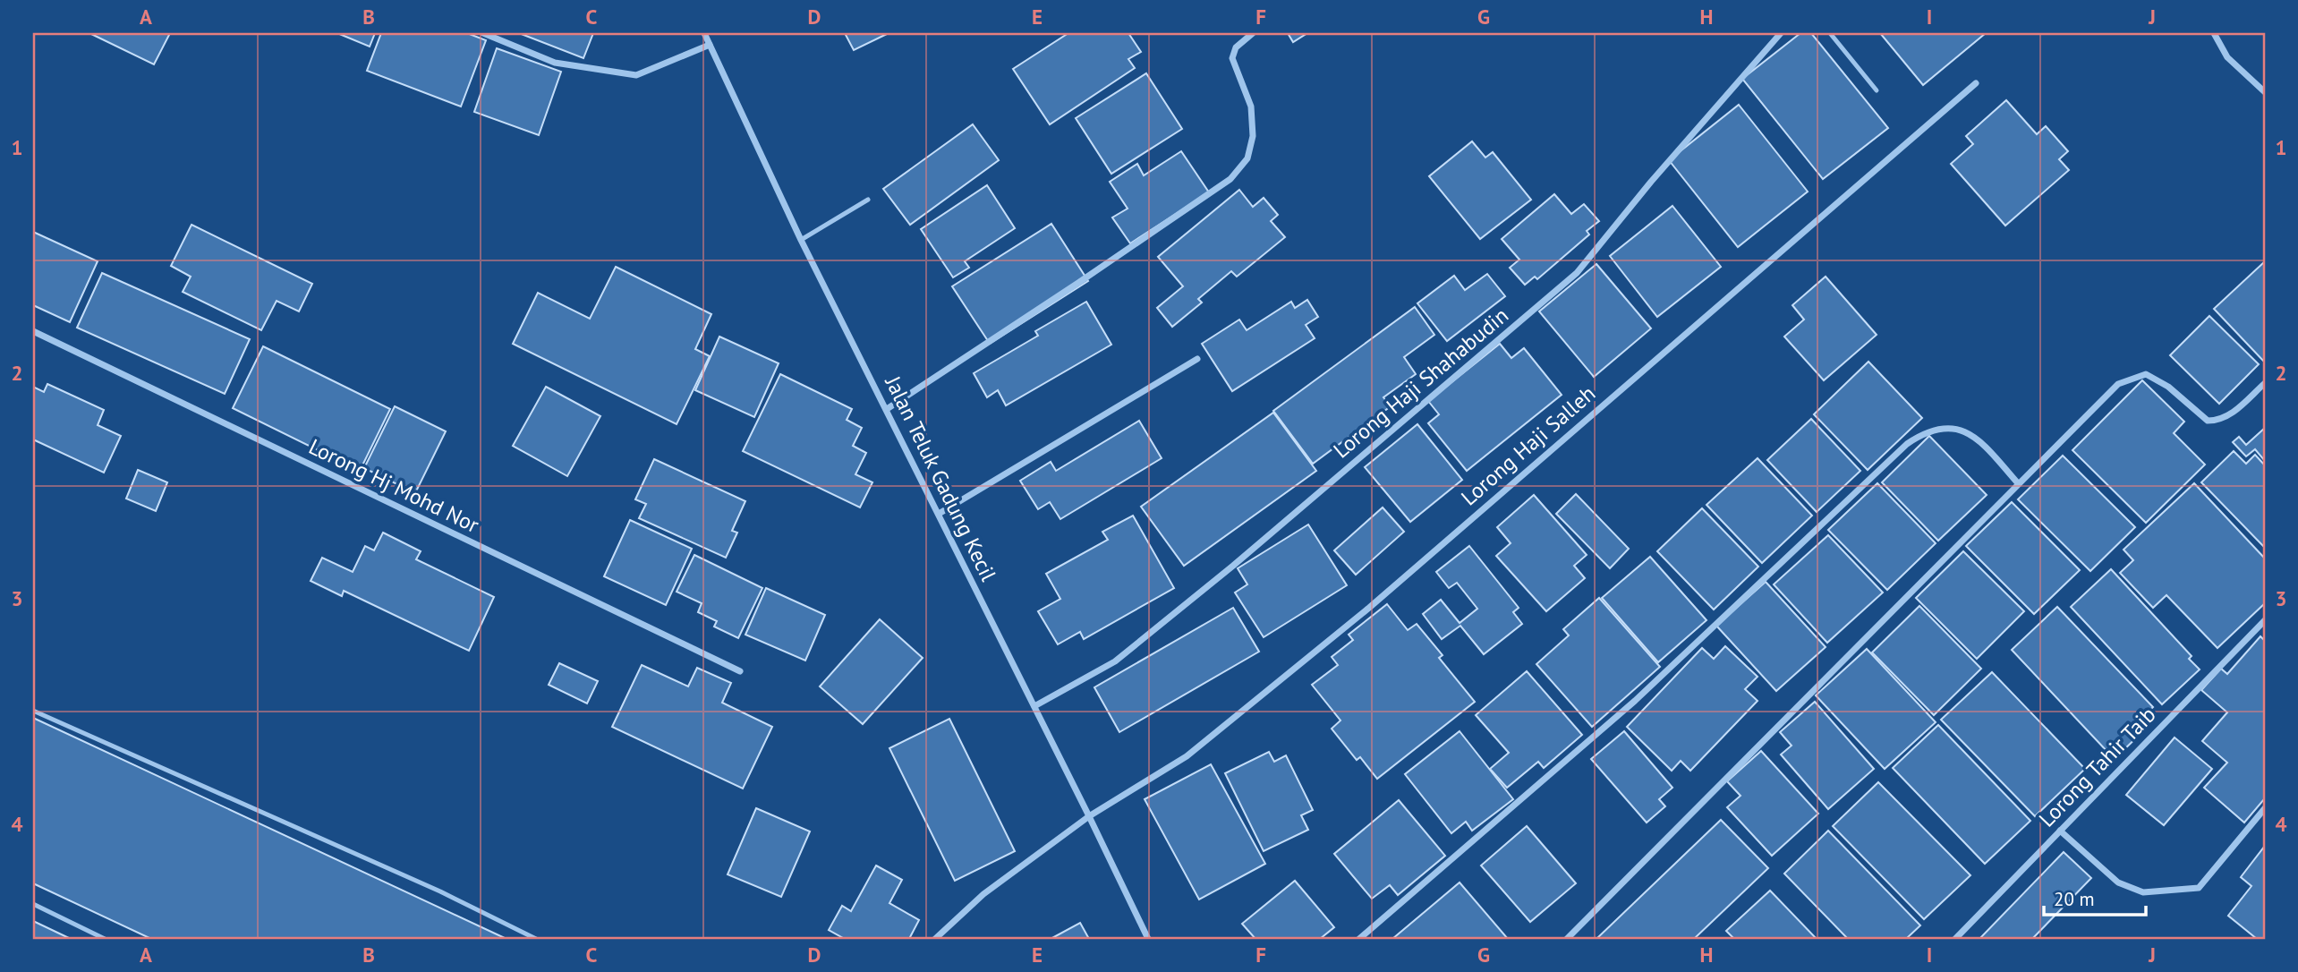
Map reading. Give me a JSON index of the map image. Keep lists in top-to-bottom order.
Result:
{
  "streets": {
    "street": [
      "Lorong Haji Shahabudin",
      "Lorong Haji Salleh",
      "Jalan Teluk Gadung Kecil",
      "Lorong Hj Mohd Nor",
      "Lorong Tahir Taib"
    ]
  },
  "crossings": [
    ["Lorong Haji Shahabudin", "Jalan Teluk Gadung Kecil"],
    ["Lorong Haji Salleh", "Jalan Teluk Gadung Kecil"]
  ],
  "scale_bar": "20 m",
  "grid": {
    "columns": [
      "A",
      "B",
      "C",
      "D",
      "E",
      "F",
      "G",
      "H",
      "I",
      "J"
    ],
    "rows": [
      "1",
      "2",
      "3",
      "4"
    ]
  }
}
